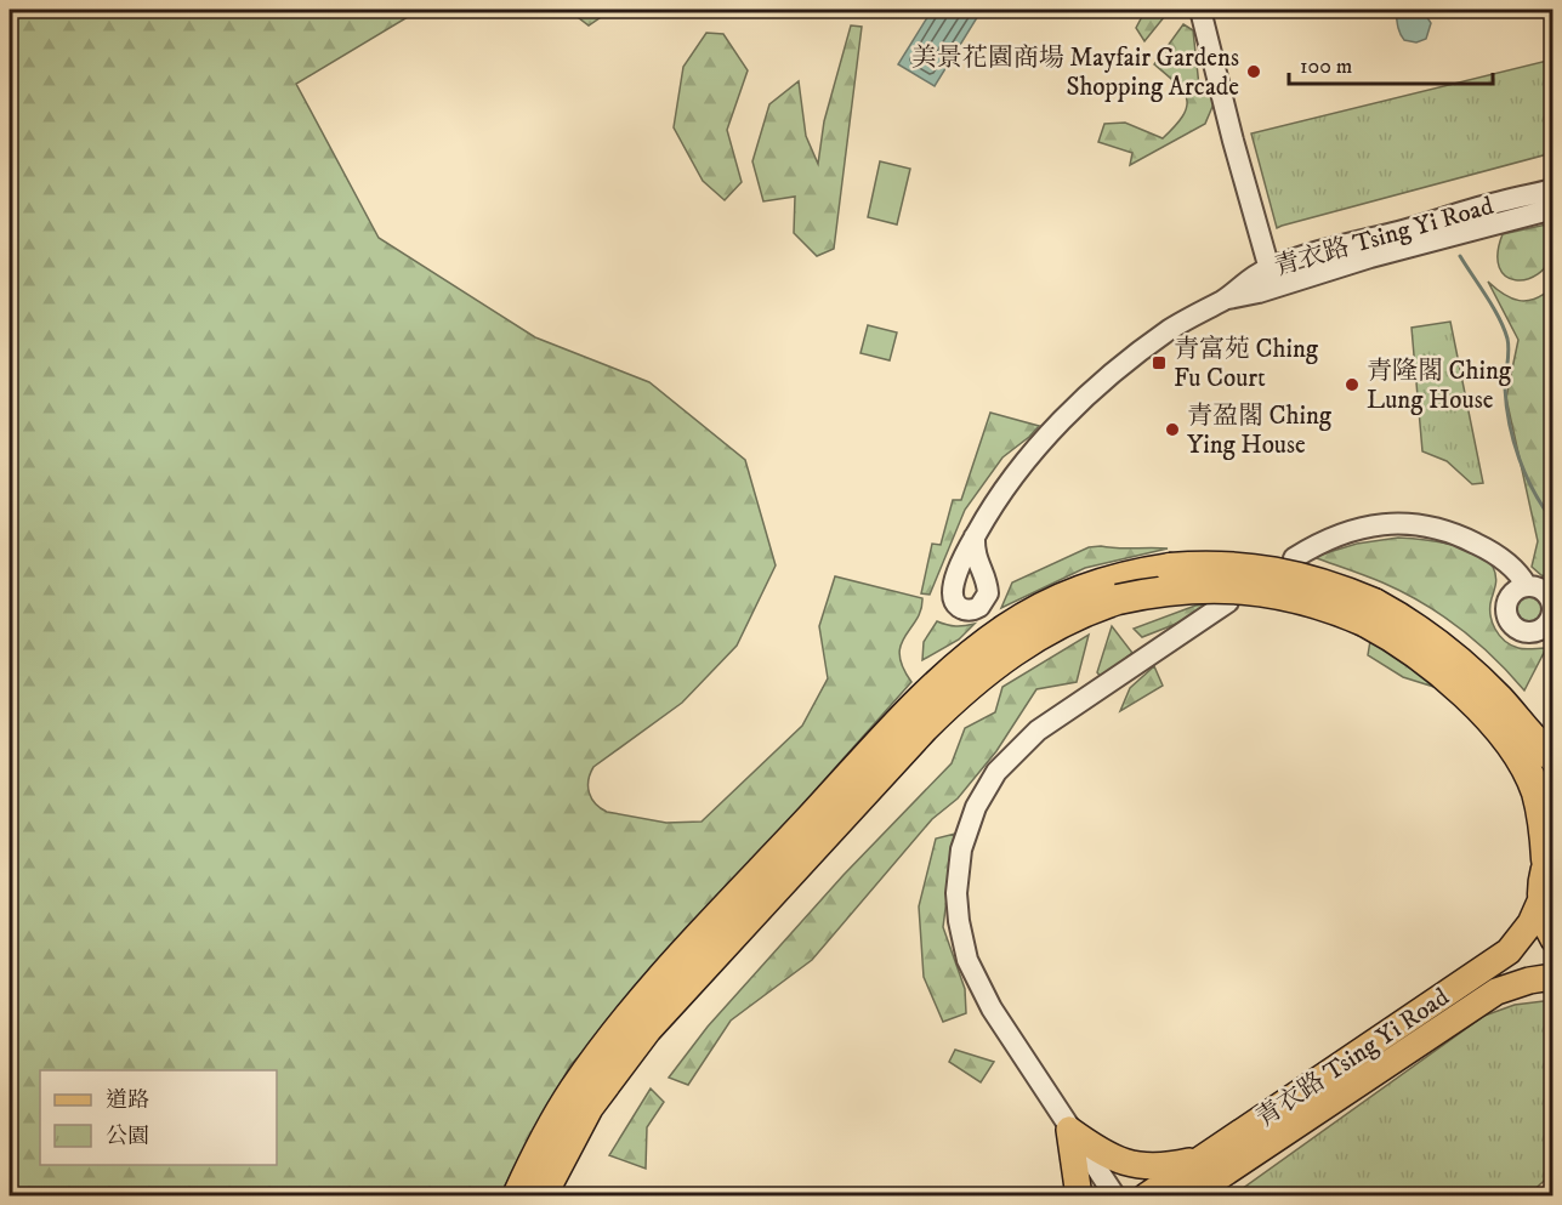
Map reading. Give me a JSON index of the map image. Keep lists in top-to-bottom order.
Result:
{
  "streets": {
    "main road": ["青衣路 Tsing Yi Road"]
  },
  "places": {
    "other": ["美景花園商場 Mayfair Gardens Shopping Arcade", "青隆閣 Ching Lung House", "青盈閣 Ching Ying House"],
    "transit": ["青富苑 Ching Fu Court"]
  },
  "legend": ["道路", "公園"],
  "scale_bar": "100 m"
}
